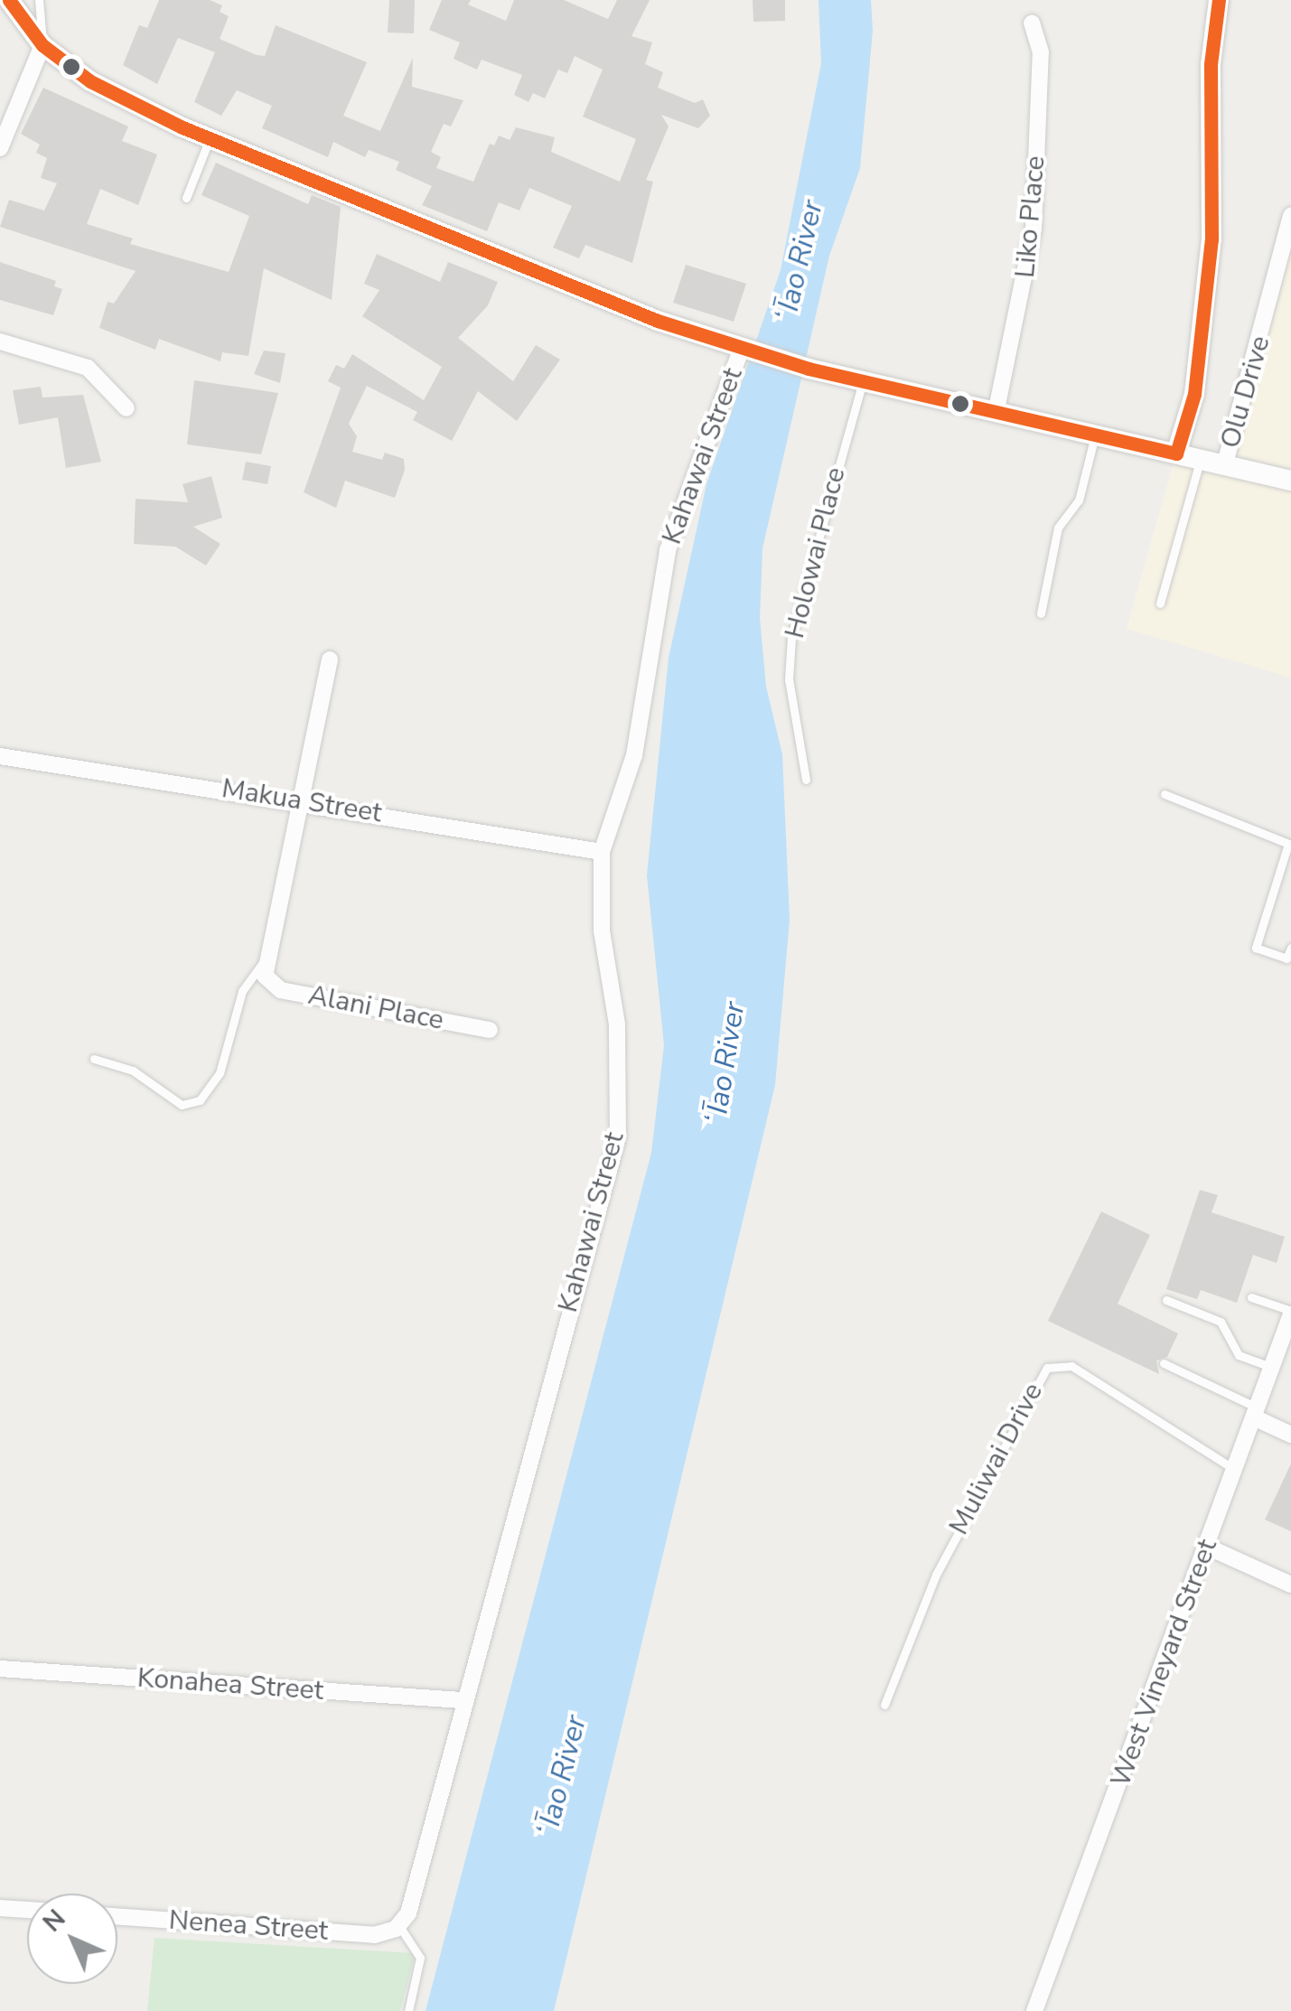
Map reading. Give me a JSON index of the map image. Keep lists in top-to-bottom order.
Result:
{
  "streets": {
    "street": [
      "Liko Place",
      "Olu Drive",
      "Kahawai Street",
      "Makua Street",
      "Alani Place",
      "West Vineyard Street",
      "Konahea Street",
      "Nenea Street"
    ],
    "lane": ["Holowai Place", "Muliwai Drive"]
  },
  "crossings": [
    ["Kahawai Street", "Makua Street"],
    ["Kahawai Street", "Konahea Street"],
    ["Kahawai Street", "Nenea Street"],
    ["Muliwai Drive", "West Vineyard Street"]
  ],
  "water": ["ʻĪao River"],
  "north": "top left"
}
